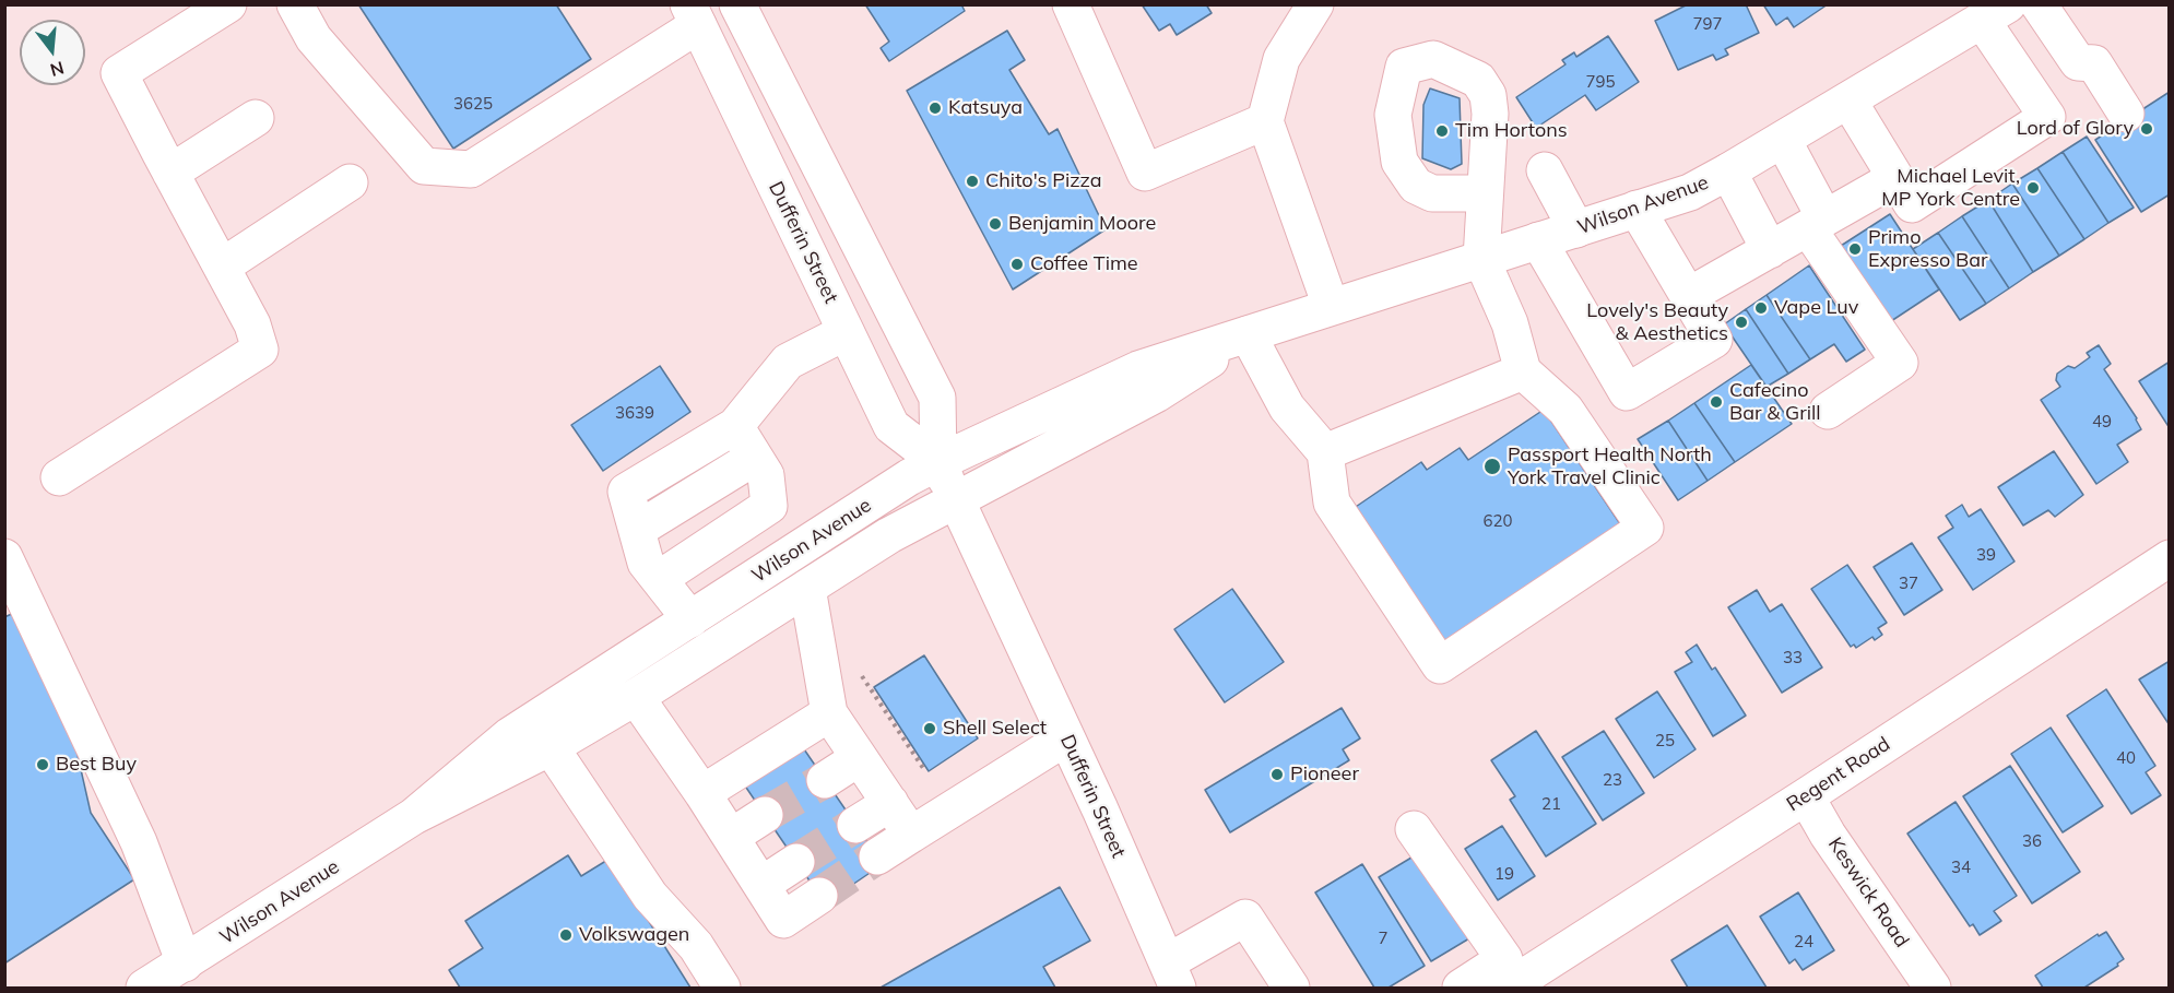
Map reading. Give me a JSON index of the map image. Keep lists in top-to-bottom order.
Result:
{
  "streets": {
    "main road": [
      "Wilson Avenue",
      "Dufferin Street",
      "Regent Road",
      "Keswick Road"
    ]
  },
  "crossings": [
    ["Wilson Avenue", "Dufferin Street"],
    ["Regent Road", "Keswick Road"]
  ],
  "places": [
    "Katsuya",
    "Lord of Glory",
    "Tim Hortons",
    "Chito's Pizza",
    "Michael Levit, MP York Centre",
    "Benjamin Moore",
    "Primo Expresso Bar",
    "Coffee Time",
    "Vape Luv",
    "Lovely's Beauty & Aesthetics",
    "Cafecino Bar & Grill",
    "Passport Health North York Travel Clinic",
    "Shell Select",
    "Best Buy",
    "Pioneer",
    "Volkswagen"
  ],
  "house_numbers": [
    "797",
    "795",
    "3625",
    "3639",
    "49",
    "620",
    "39",
    "37",
    "33",
    "25",
    "40",
    "23",
    "21",
    "36",
    "34",
    "19",
    "7",
    "24"
  ],
  "north": "bottom"
}
